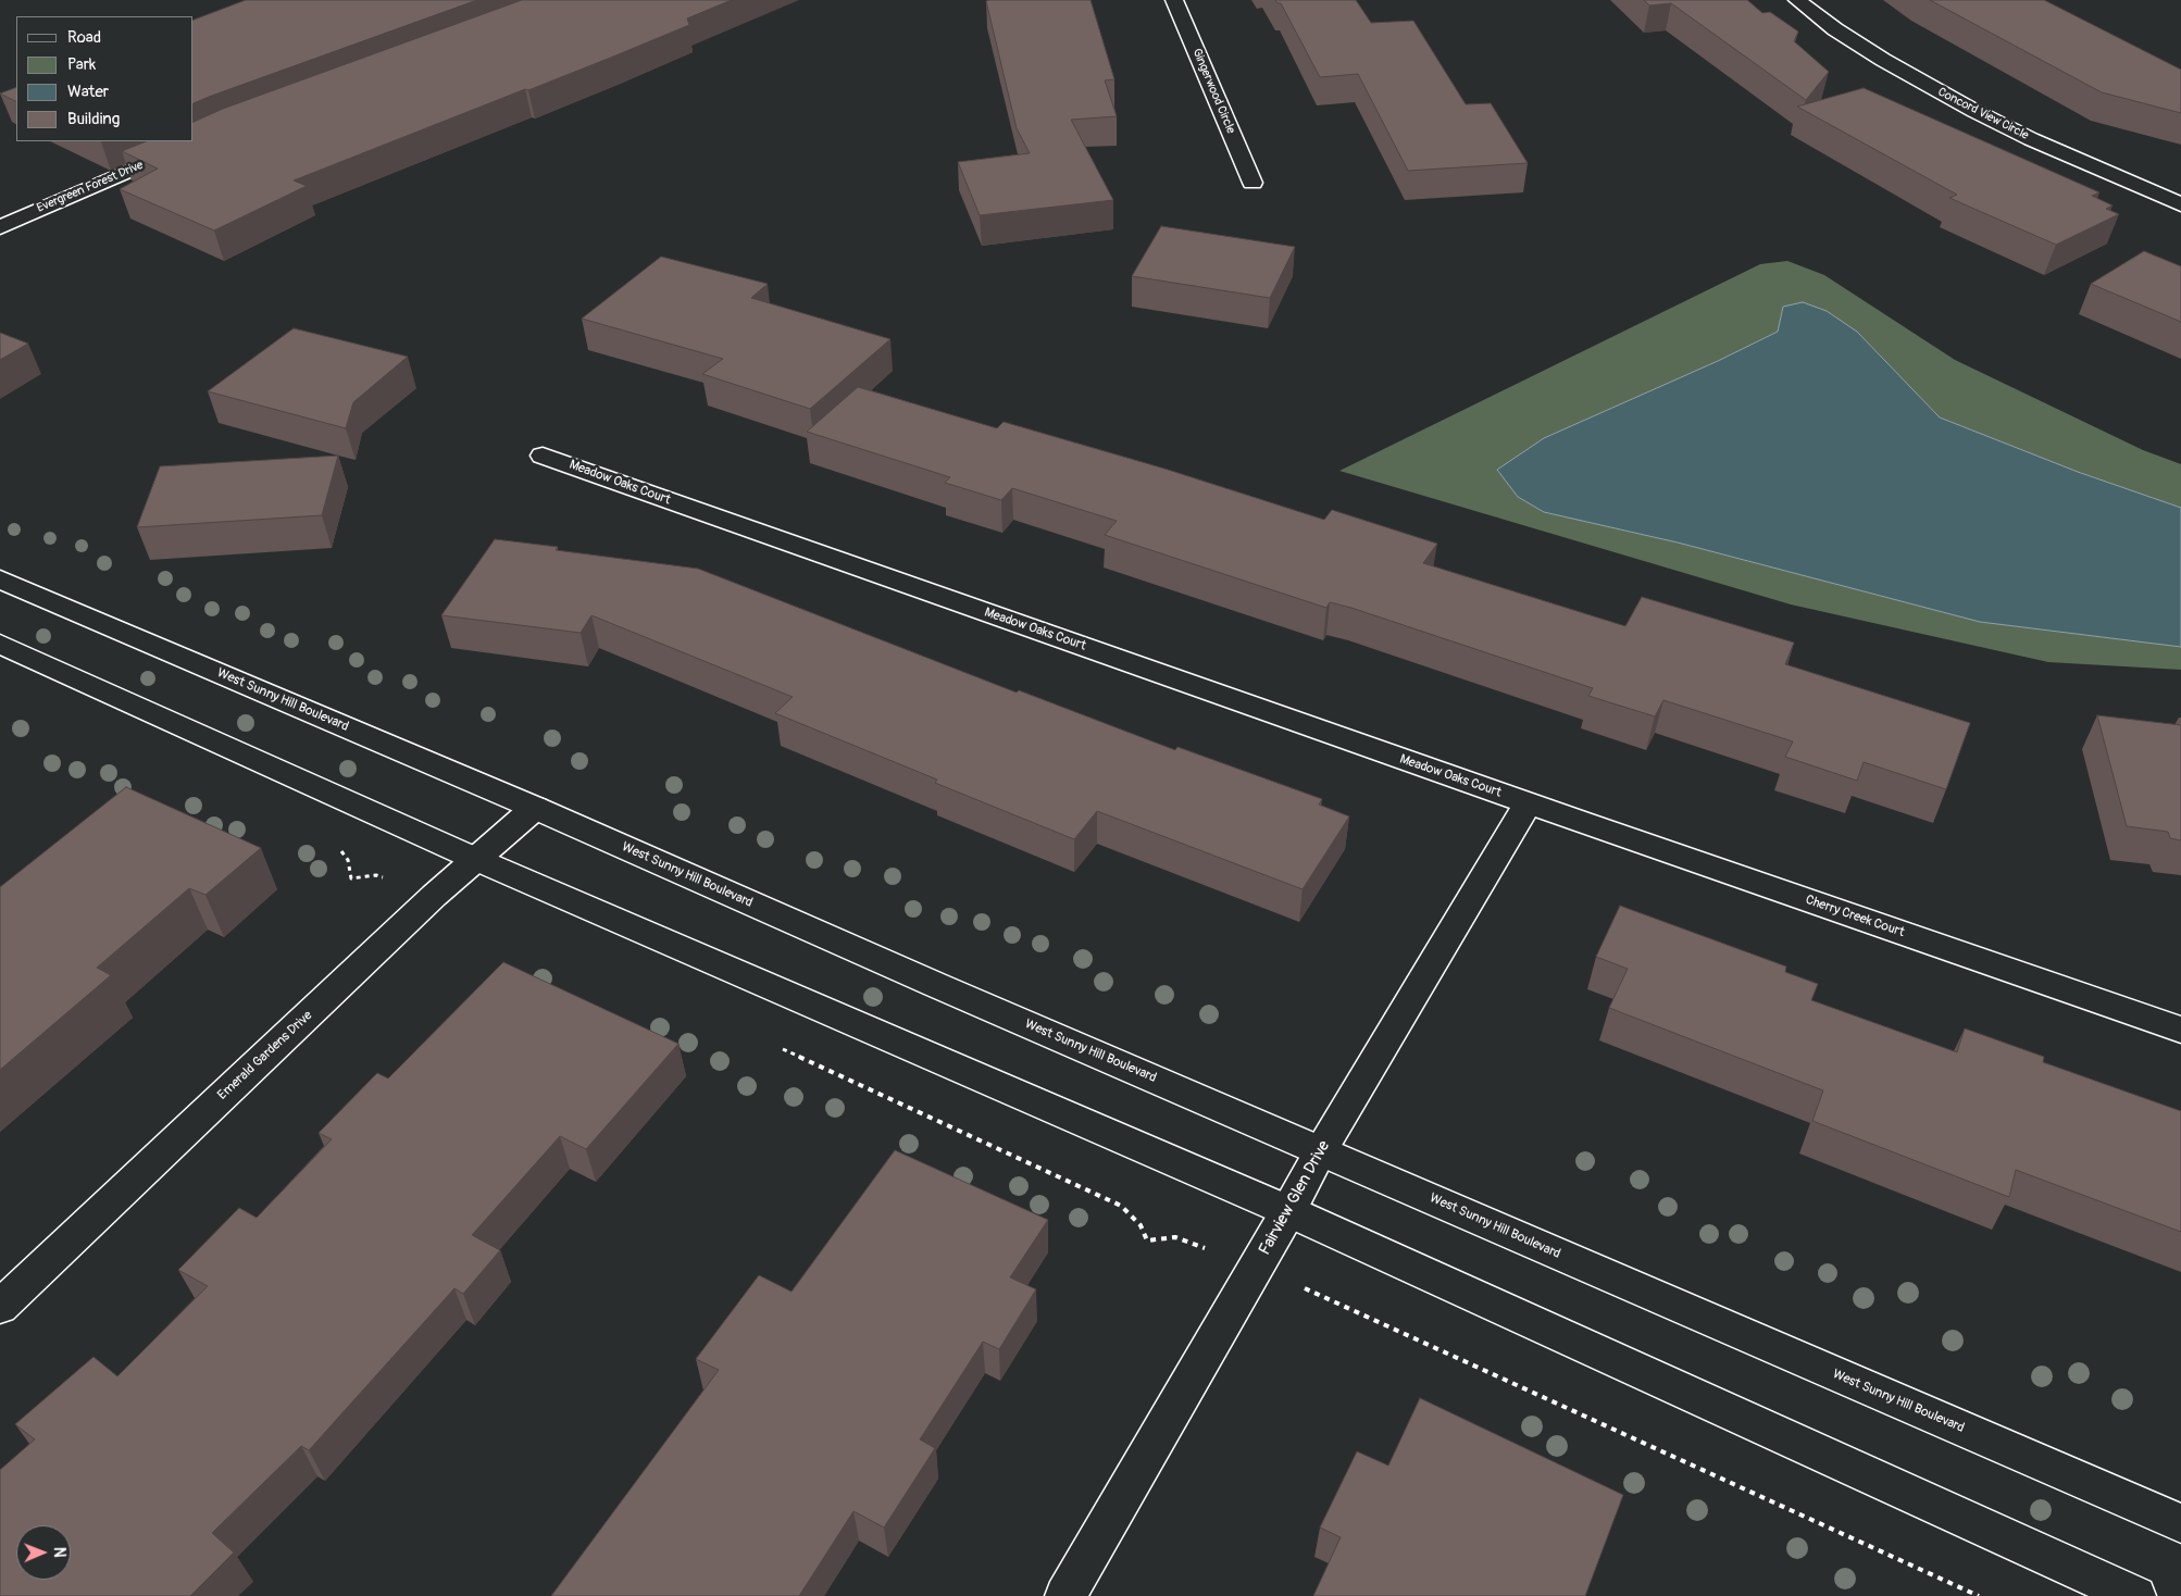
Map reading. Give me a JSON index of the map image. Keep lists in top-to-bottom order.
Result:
{
  "streets": {
    "street": [
      "Gingerwood Circle",
      "Concord View Circle",
      "Evergreen Forest Drive",
      "Meadow Oaks Court",
      "West Sunny Hill Boulevard",
      "Cherry Creek Court",
      "Emerald Gardens Drive",
      "Fairview Glen Drive"
    ]
  },
  "crossings": [
    ["Meadow Oaks Court", "Cherry Creek Court"],
    ["Meadow Oaks Court", "Fairview Glen Drive"],
    ["West Sunny Hill Boulevard", "Emerald Gardens Drive"],
    ["West Sunny Hill Boulevard", "Fairview Glen Drive"],
    ["Cherry Creek Court", "Fairview Glen Drive"]
  ],
  "legend": [
    "Road",
    "Park",
    "Water",
    "Building"
  ],
  "north": "right"
}
